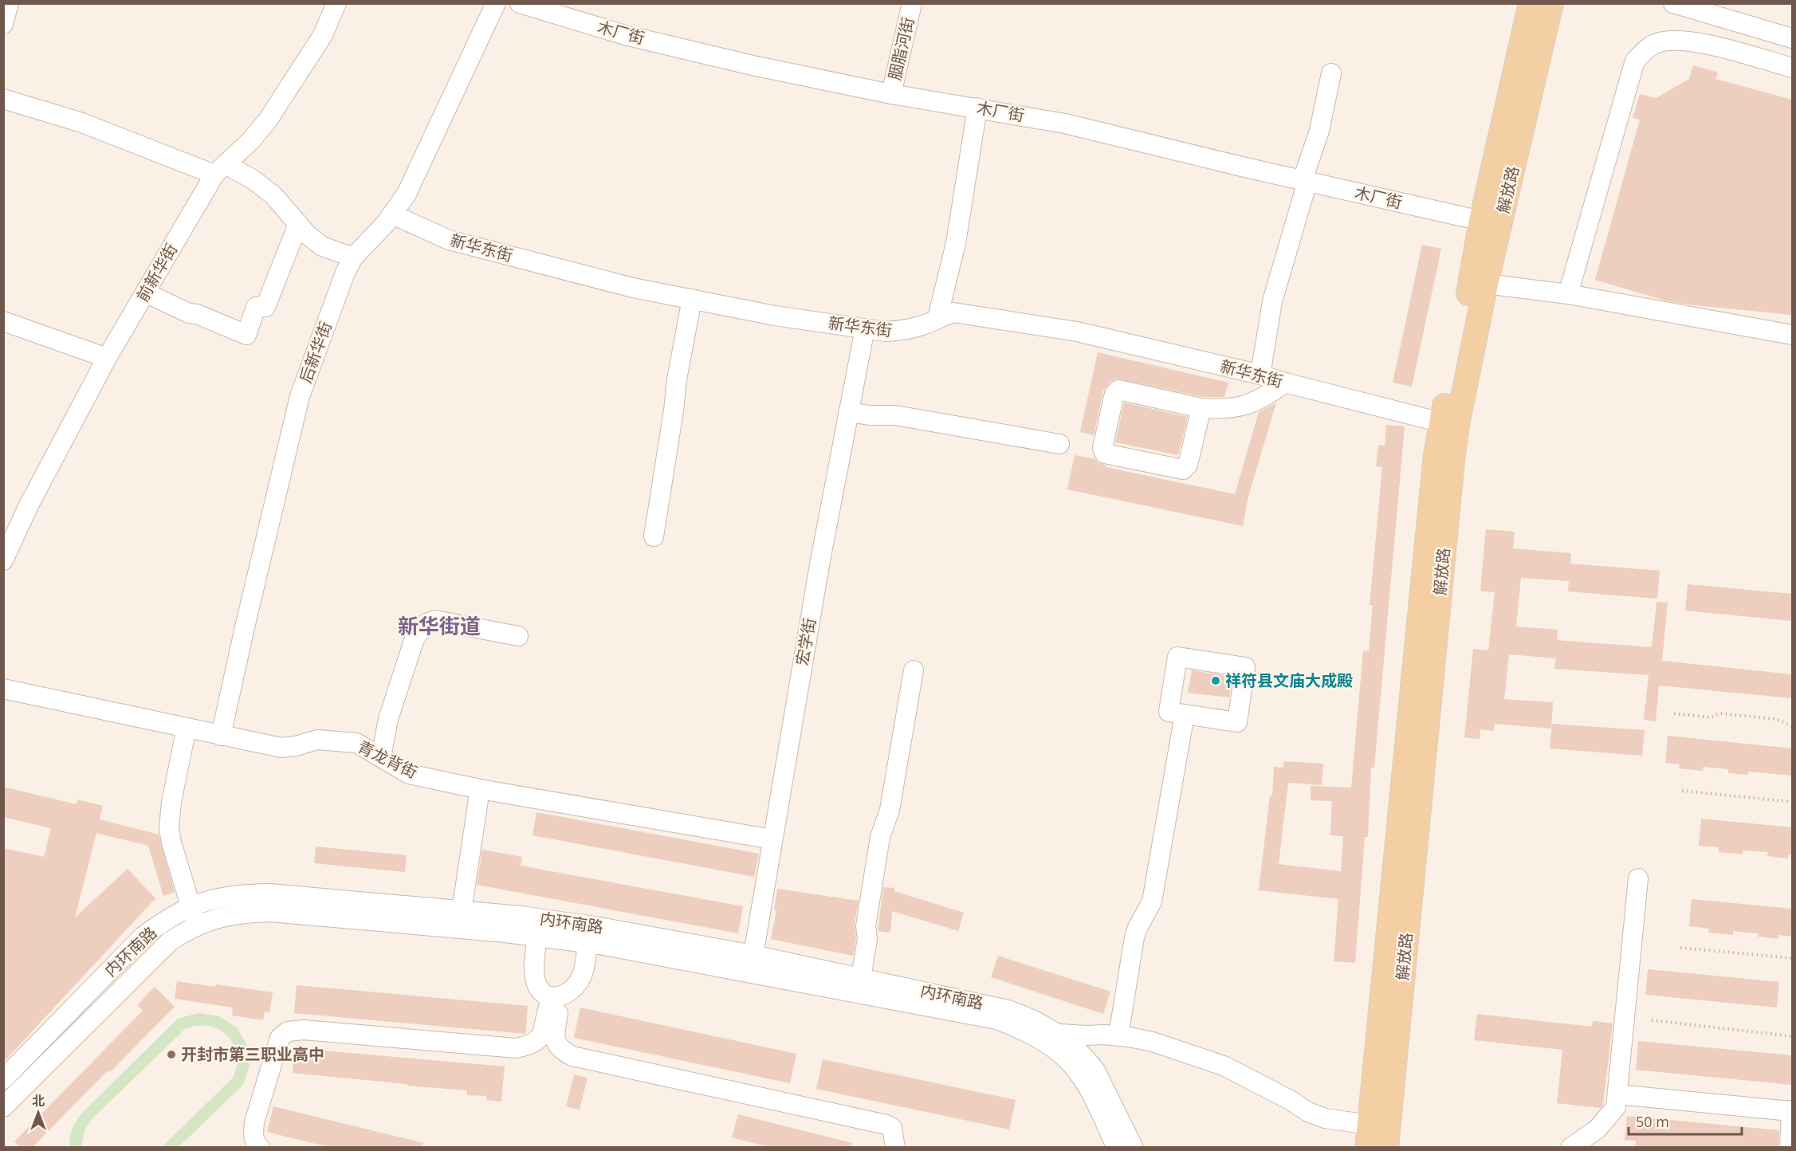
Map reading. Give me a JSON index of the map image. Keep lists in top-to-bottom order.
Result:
{
  "streets": {
    "main road": ["解放路"],
    "street": [
      "木厂街",
      "胭脂河街",
      "新华东街",
      "前新华街",
      "后新华街",
      "宏学街",
      "青龙背街",
      "内环南路"
    ]
  },
  "crossings": [
    ["木厂街", "胭脂河街"],
    ["木厂街", "解放路"],
    ["解放路", "新华东街"],
    ["新华东街", "后新华街"],
    ["新华东街", "宏学街"],
    ["后新华街", "青龙背街"],
    ["宏学街", "青龙背街"],
    ["宏学街", "内环南路"]
  ],
  "districts": ["新华街道"],
  "places": ["祥符县文庙大成殿", "开封市第三职业高中"],
  "scale_bar": "50 m",
  "north": "top"
}
